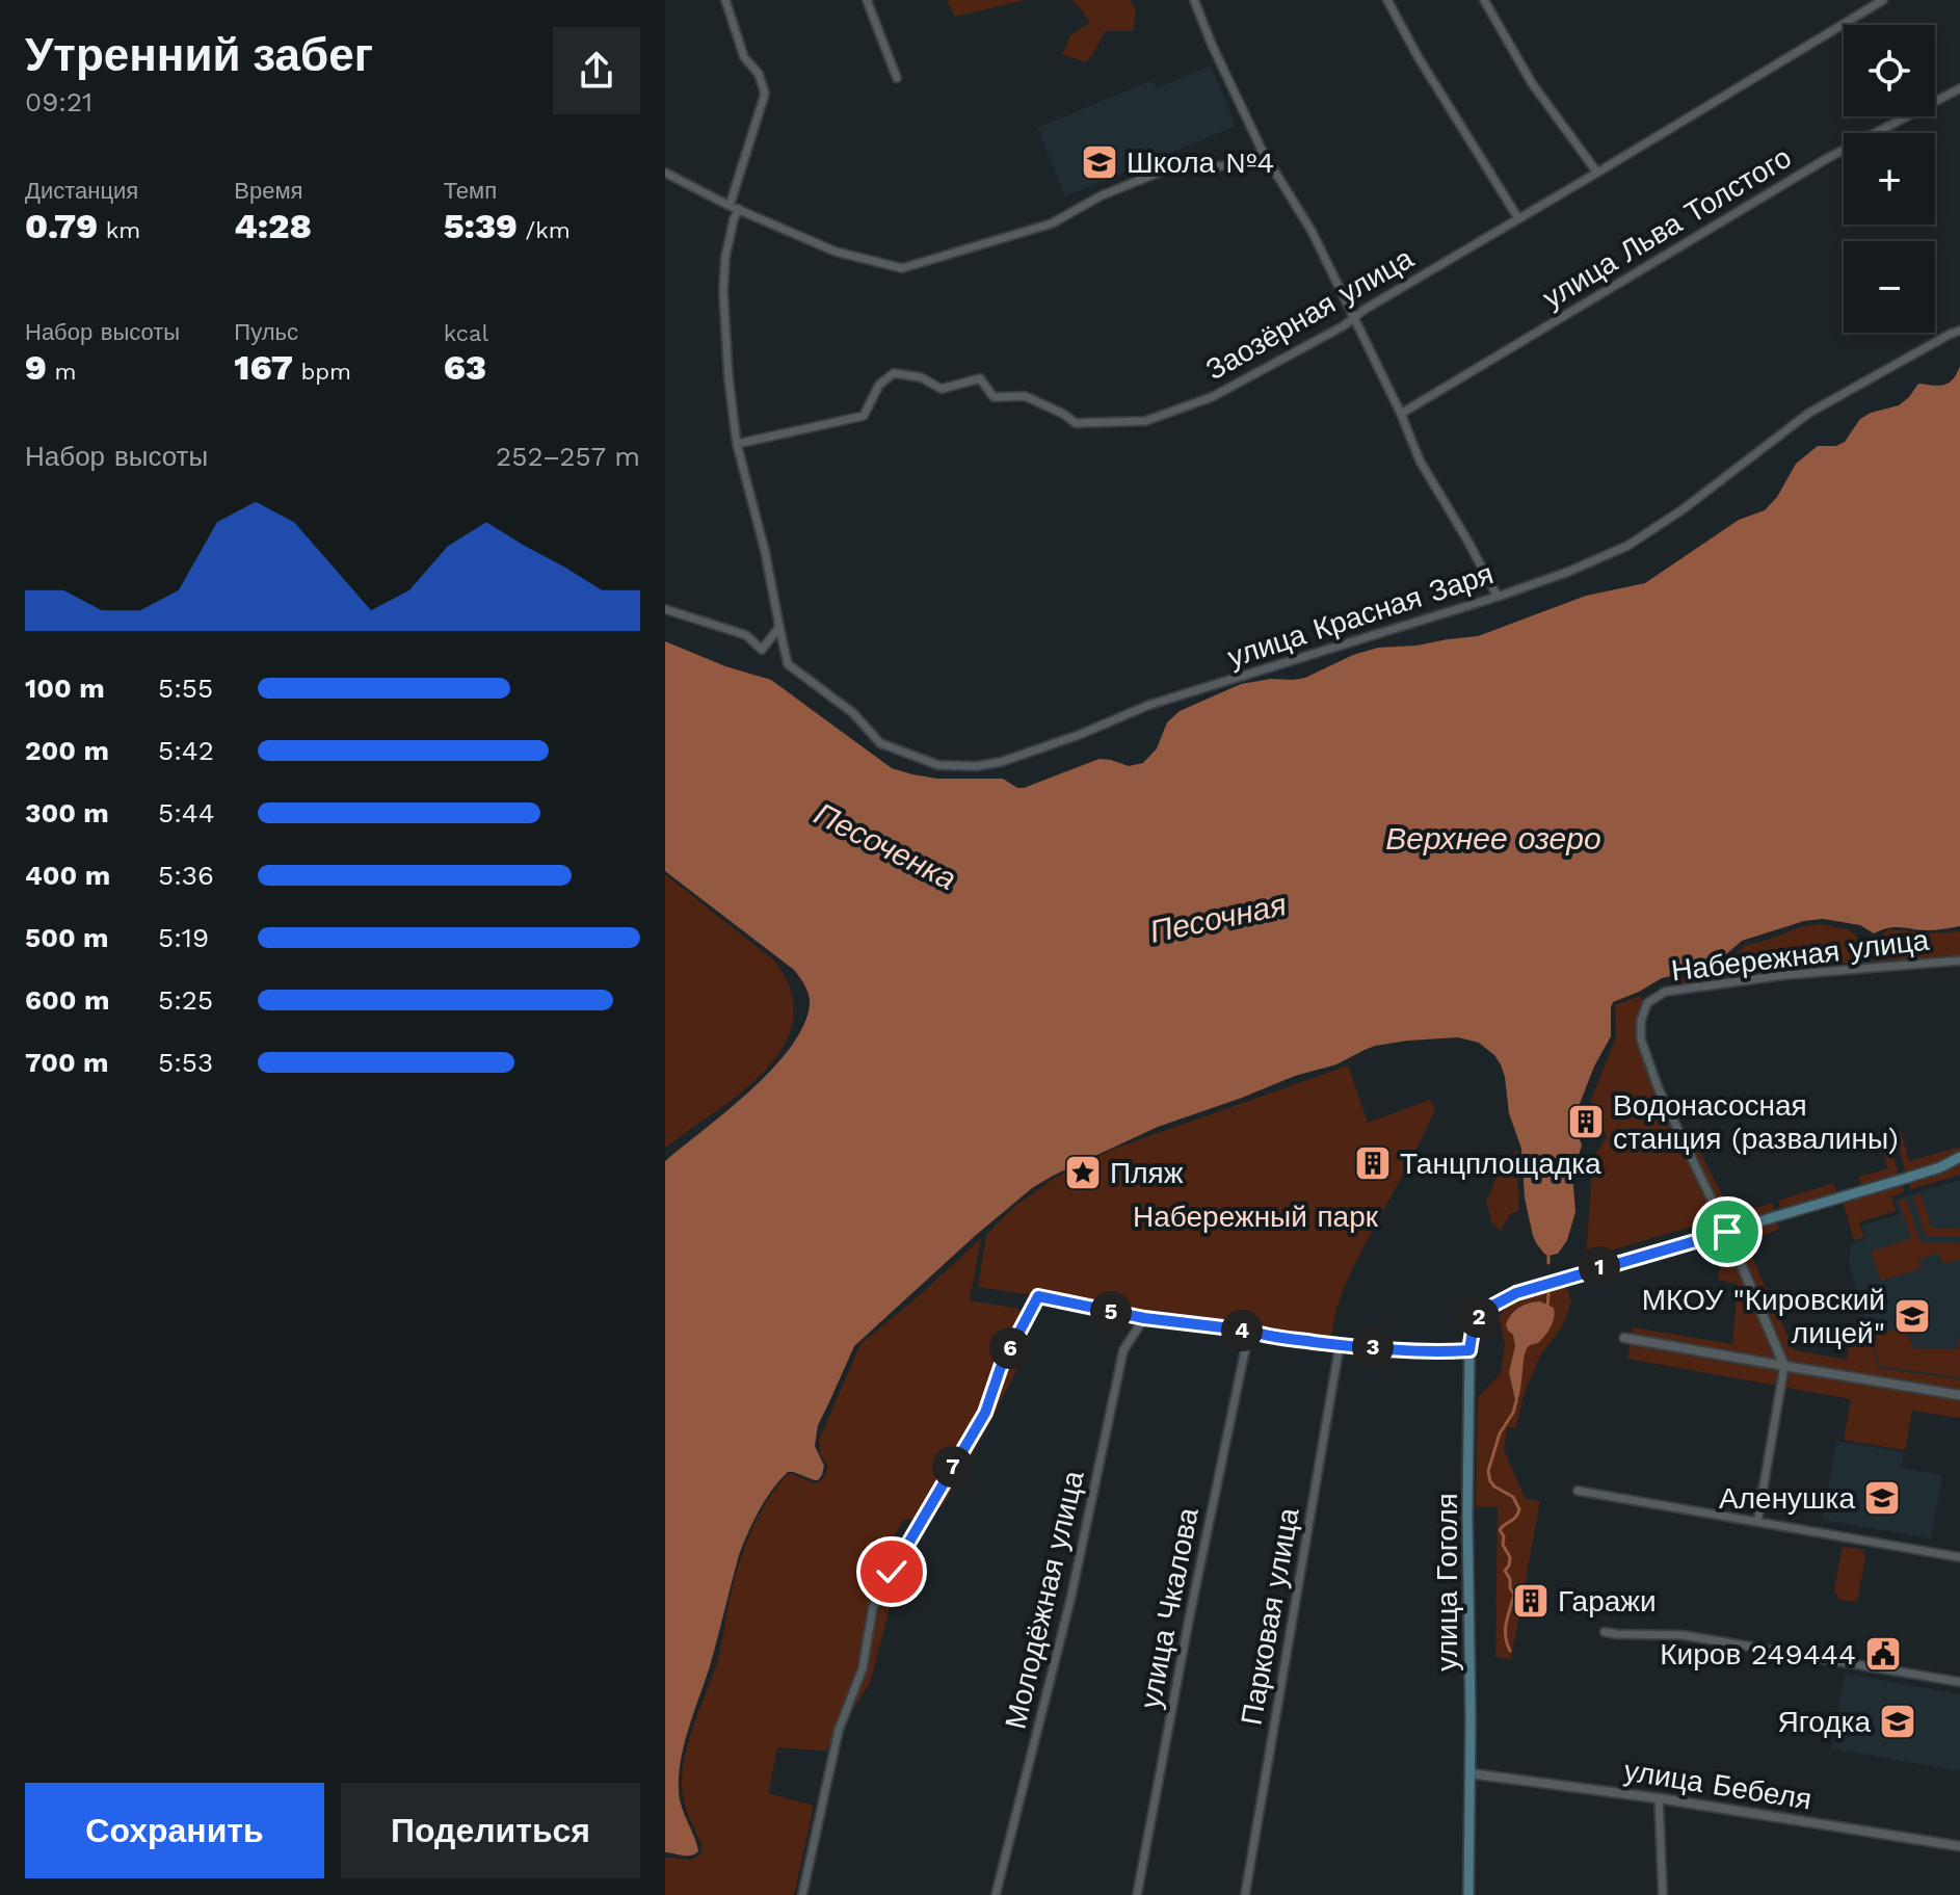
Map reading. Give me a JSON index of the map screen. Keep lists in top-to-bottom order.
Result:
{
  "streets": {
    "main road": ["улица Гоголя"],
    "street": [
      "улица Льва Толстого",
      "Заозёрная улица",
      "улица Красная Заря",
      "Набережная улица",
      "Молодёжная улица",
      "улица Чкалова",
      "Парковая улица",
      "улица Бебеля"
    ]
  },
  "crossings": [
    ["Заозёрная улица", "улица Красная Заря"],
    ["Набережная улица", "улица Гоголя"],
    ["улица Гоголя", "улица Бебеля"]
  ],
  "water": ["Верхнее озеро", "Песоченка", "Песочная"],
  "parks": ["Набережный парк"],
  "places": {
    "school or university": [
      "Школа №4",
      "МКОУ \"Кировский лицей\"",
      "Аленушка",
      "Ягодка"
    ],
    "building": ["Водонасосная станция (развалины)", "Танцплощадка", "Гаражи"],
    "place": ["Пляж"],
    "public building": ["Киров 249444"]
  },
  "page": {
    "heading": ["Утренний забег", "09:21"],
    "map_buttons": ["+", "−"],
    "stats": [
      ["Дистанция", "0.79 km"],
      ["Время", "4:28"],
      ["Темп", "5:39 /km"],
      ["Набор высоты", "9 m"],
      ["Пульс", "167 bpm"],
      ["kcal", "63"]
    ],
    "chart": ["Набор высоты", "252–257 m"],
    "list": [
      {
        "name": "100 m",
        "note": "5:55"
      },
      {
        "name": "200 m",
        "note": "5:42"
      },
      {
        "name": "300 m",
        "note": "5:44"
      },
      {
        "name": "400 m",
        "note": "5:36"
      },
      {
        "name": "500 m",
        "note": "5:19"
      },
      {
        "name": "600 m",
        "note": "5:25"
      },
      {
        "name": "700 m",
        "note": "5:53"
      }
    ],
    "pins": [
      "1",
      "5",
      "2",
      "4",
      "3",
      "6",
      "7"
    ],
    "buttons": ["Сохранить", "Поделиться"]
  }
}
